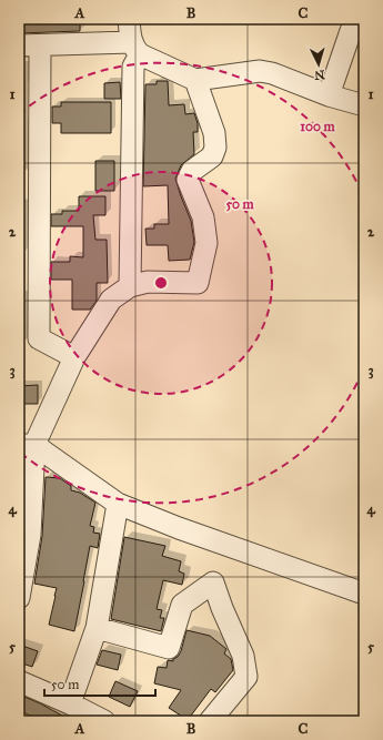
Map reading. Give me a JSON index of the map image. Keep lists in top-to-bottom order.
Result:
{
  "scale_bar": "50 m",
  "north": "bottom",
  "grid": {
    "columns": ["A", "B", "C"],
    "rows": [
      "1",
      "2",
      "3",
      "4",
      "5"
    ]
  },
  "rings": ["100 m", "50 m"]
}
